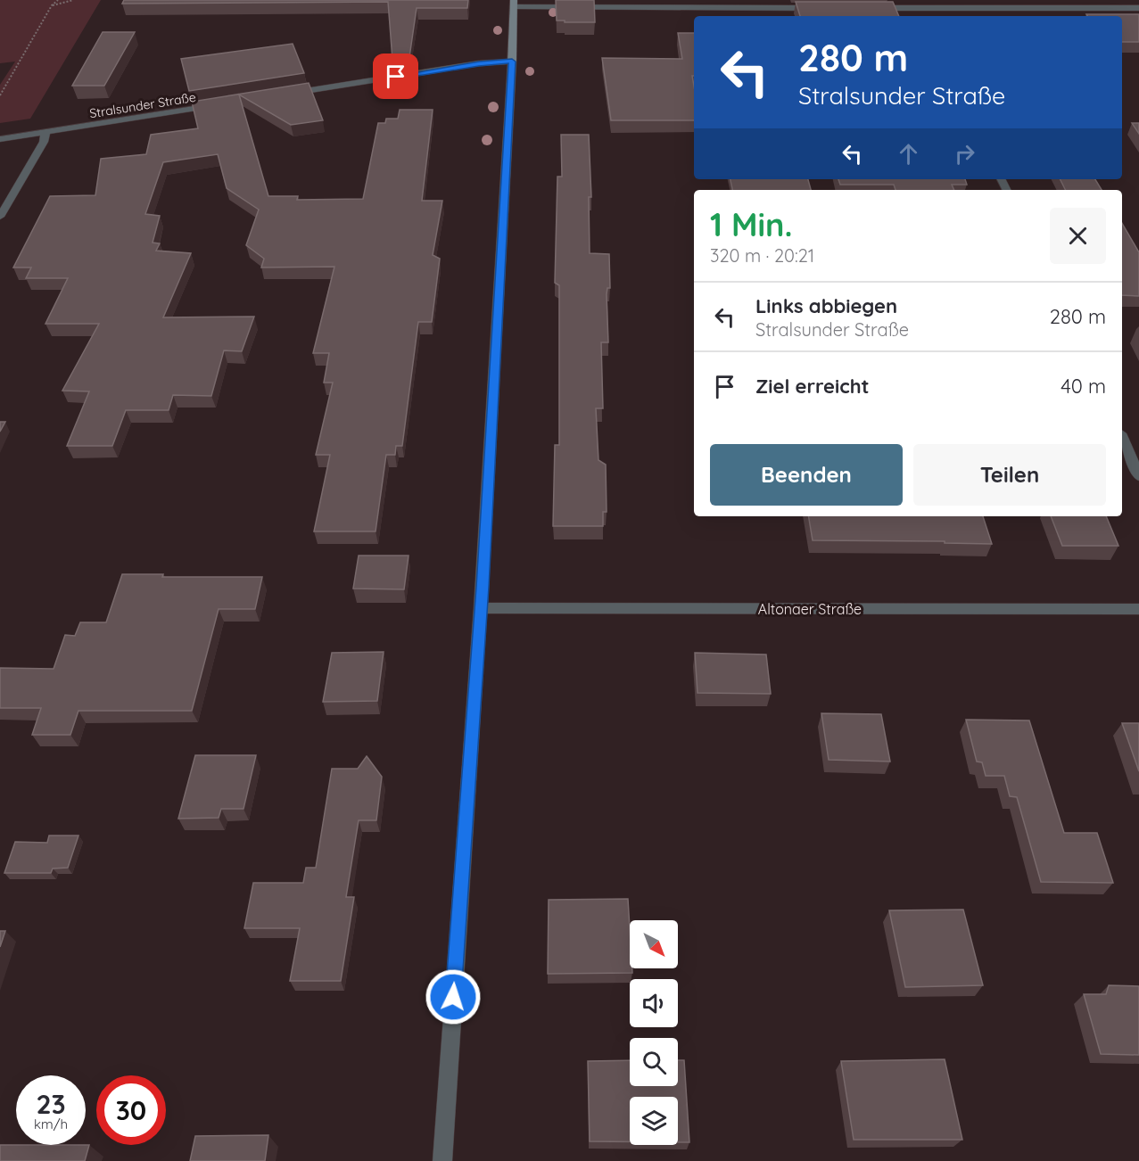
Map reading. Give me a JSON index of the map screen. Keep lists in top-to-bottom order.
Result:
{
  "streets": {
    "street": ["Stralsunder Straße", "Altonaer Straße"]
  },
  "north": "bottom right",
  "page": {
    "turn": ["280 m", "Stralsunder Straße"],
    "heading": ["1 Min.", "320 m · 20:21"],
    "list": [
      {
        "name": "Links abbiegen",
        "note": "Stralsunder Straße",
        "value": "280 m"
      },
      {
        "name": "Ziel erreicht",
        "value": "40 m"
      }
    ],
    "buttons": ["Beenden", "Teilen"],
    "speed": "23 km/h",
    "limit": "30"
  }
}
